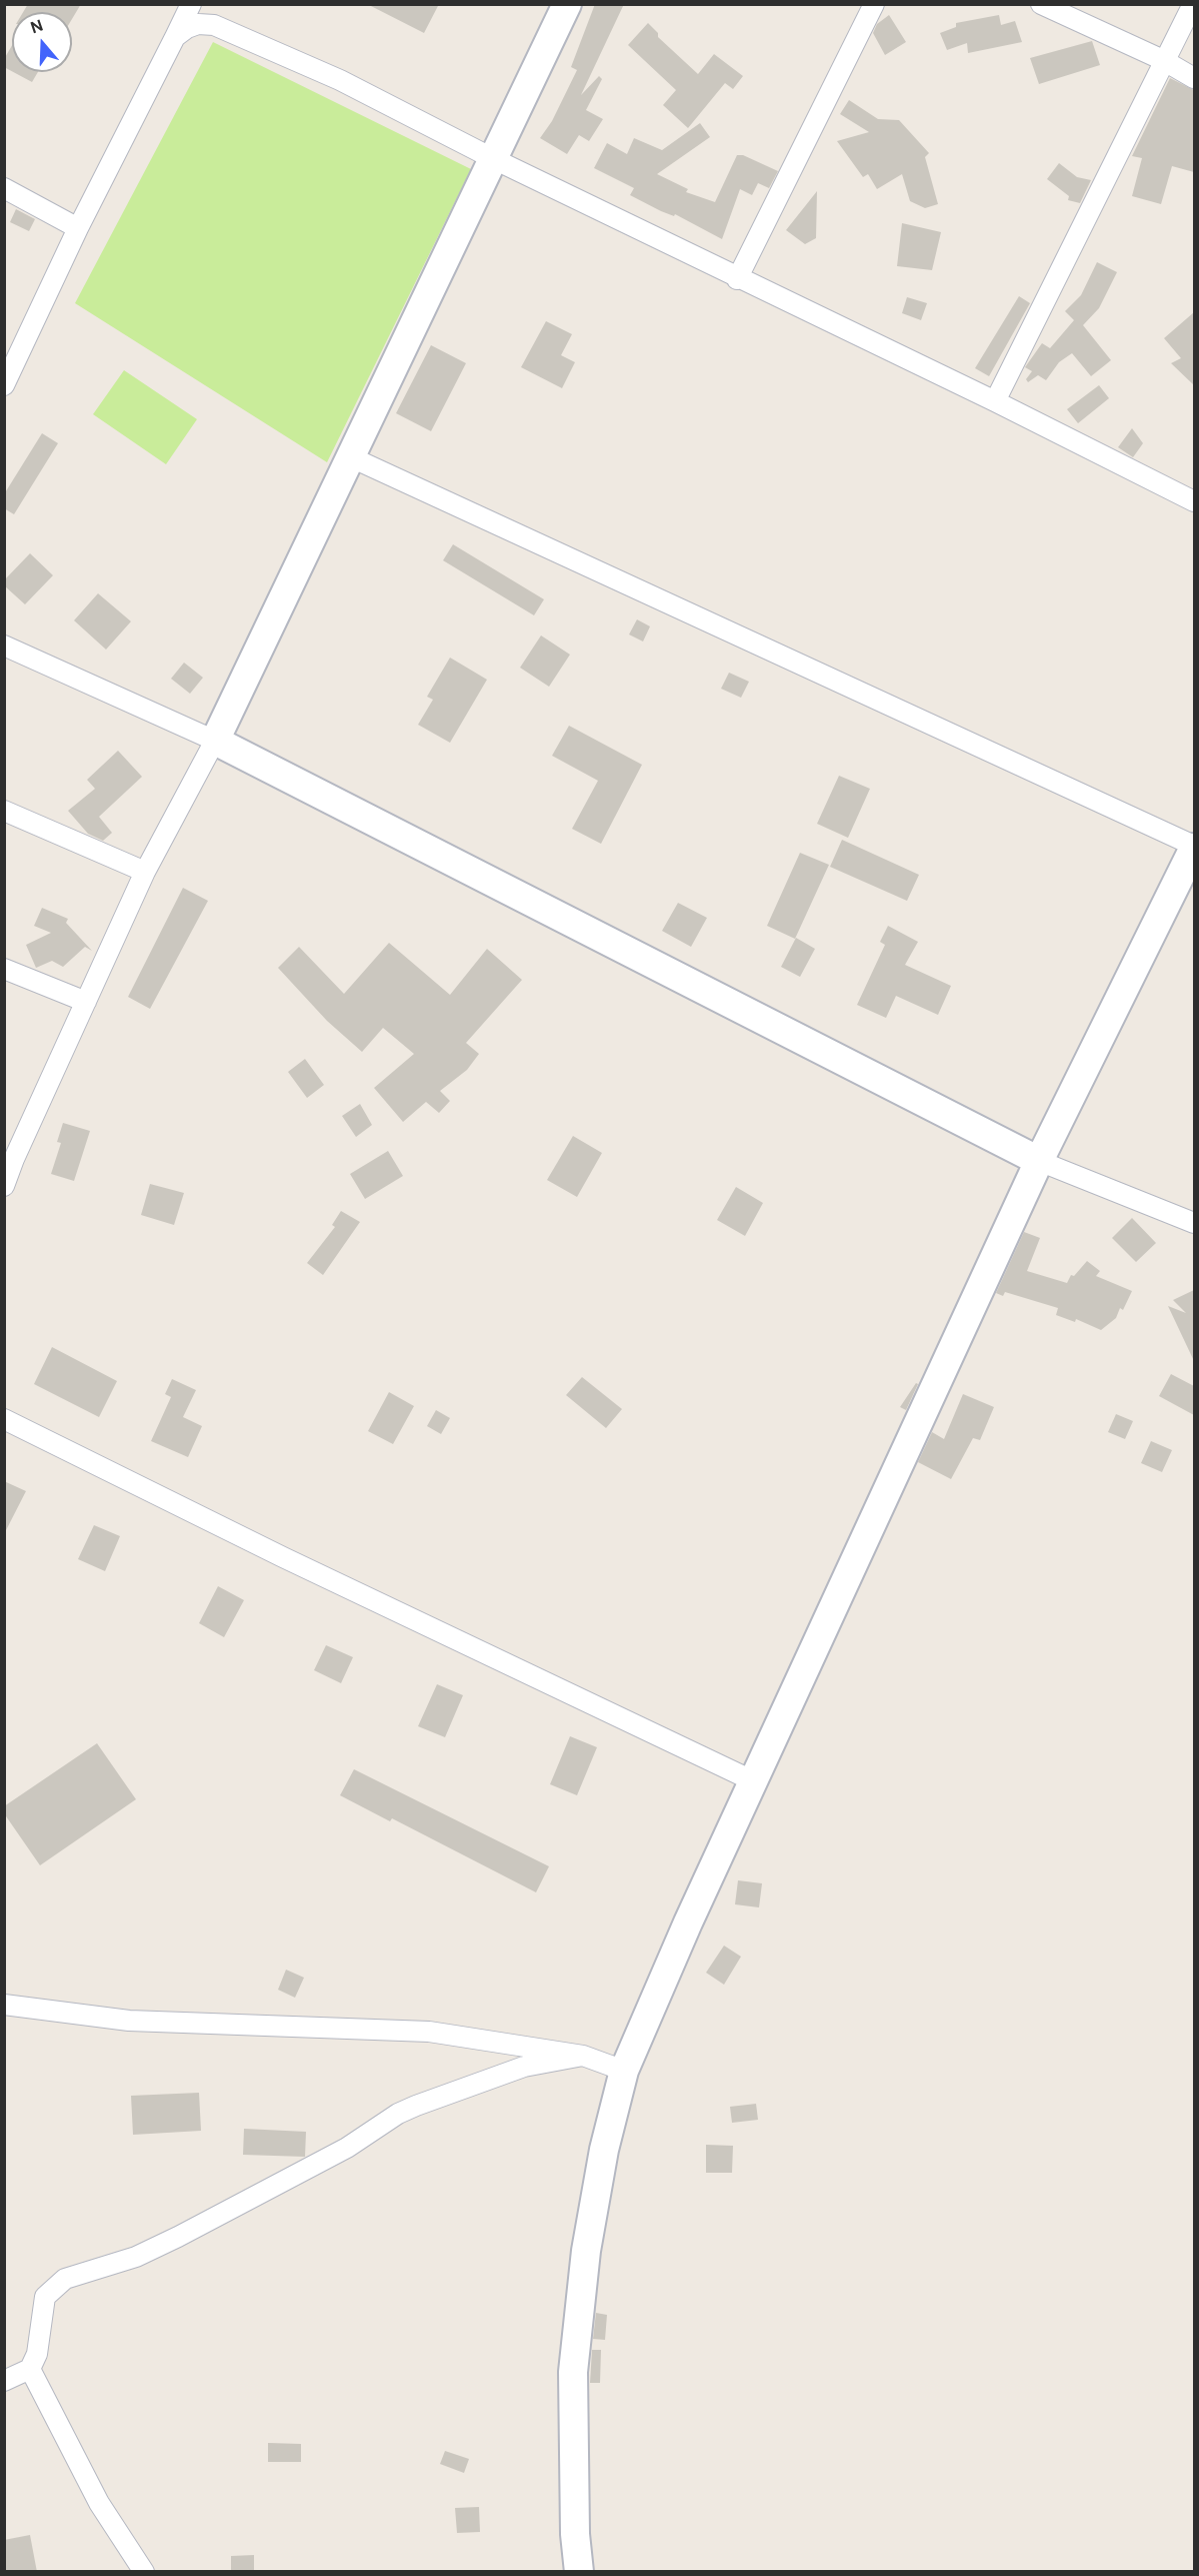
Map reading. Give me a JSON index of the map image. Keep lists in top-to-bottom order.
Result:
{
  "north": "top"
}
